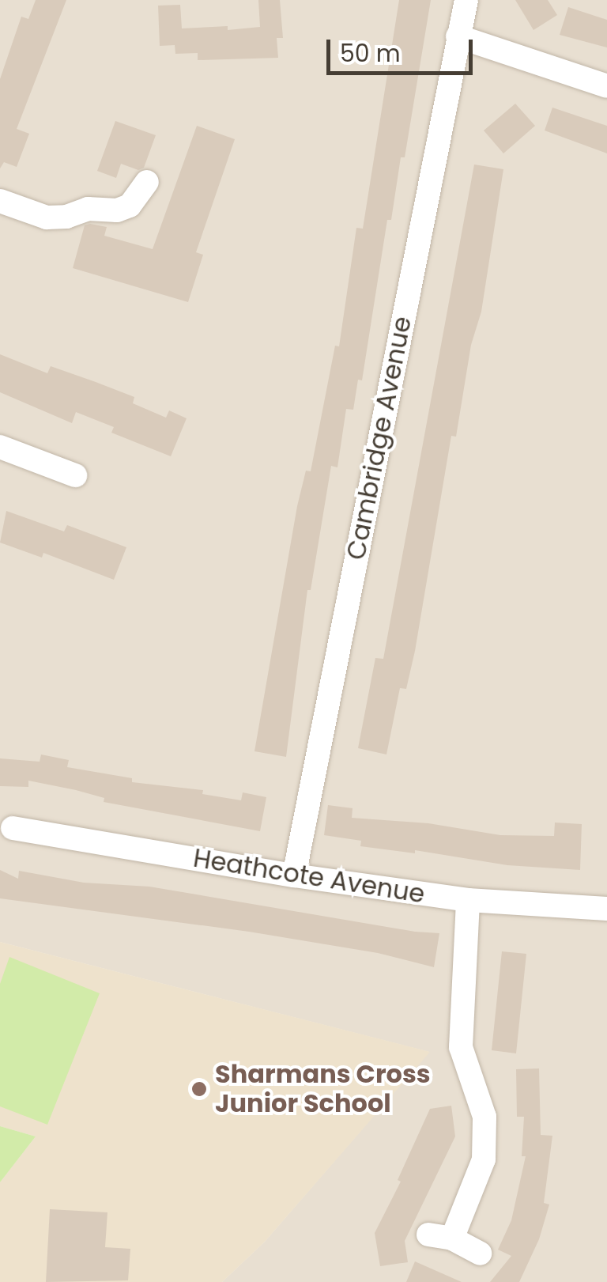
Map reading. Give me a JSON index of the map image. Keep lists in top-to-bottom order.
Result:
{
  "streets": {
    "street": ["Cambridge Avenue", "Heathcote Avenue"]
  },
  "crossings": [
    ["Cambridge Avenue", "Heathcote Avenue"]
  ],
  "places": ["Sharmans Cross Junior School"],
  "scale_bar": "50 m"
}
